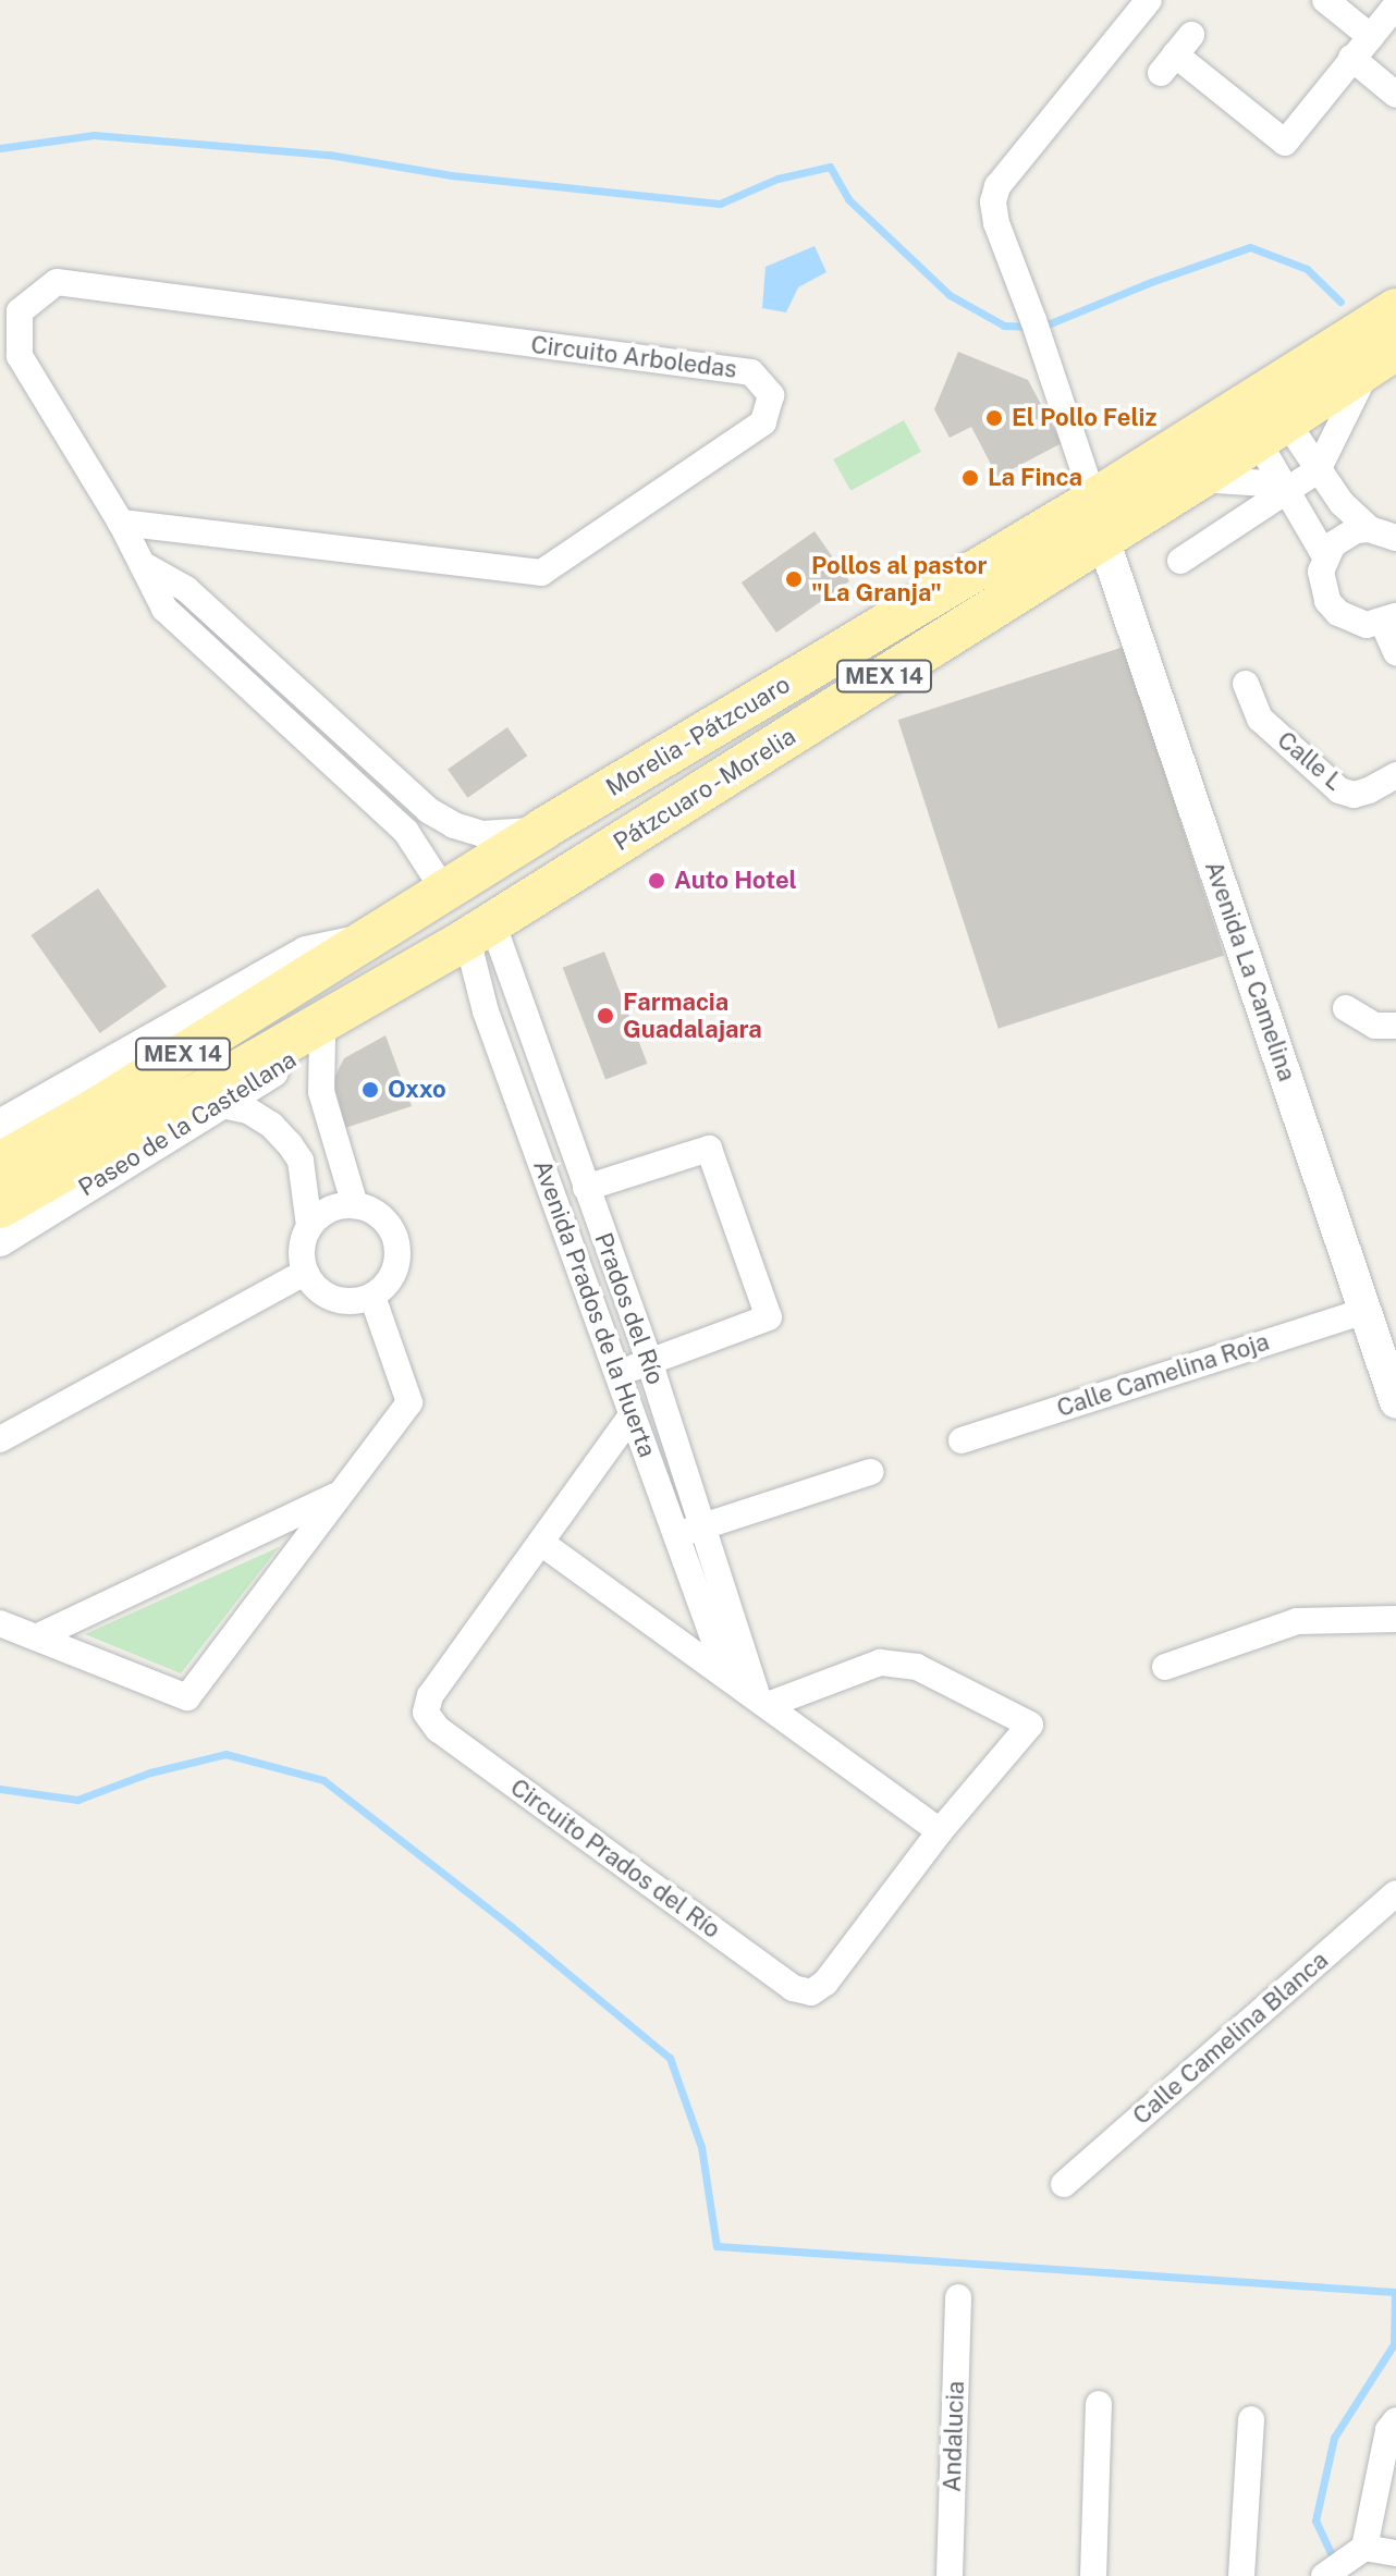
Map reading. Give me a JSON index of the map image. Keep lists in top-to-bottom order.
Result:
{
  "streets": {
    "main road": ["MEX 14", "Morelia - Pátzcuaro", "Pátzcuaro - Morelia"],
    "street": [
      "Circuito Arboledas",
      "Calle L",
      "Avenida La Camelina",
      "Paseo de la Castellana",
      "Avenida Prados de la Huerta",
      "Prados del Río",
      "Calle Camelina Roja",
      "Circuito Prados del Río",
      "Calle Camelina Blanca",
      "Andalucia"
    ]
  },
  "crossings": [
    ["Circuito Arboledas", "Morelia - Pátzcuaro"],
    ["Pátzcuaro - Morelia", "Avenida La Camelina"],
    ["Pátzcuaro - Morelia", "Paseo de la Castellana"],
    ["Pátzcuaro - Morelia", "Avenida Prados de la Huerta"],
    ["Pátzcuaro - Morelia", "Prados del Río"],
    ["Avenida La Camelina", "Calle Camelina Roja"],
    ["Avenida Prados de la Huerta", "Prados del Río"],
    ["Avenida Prados de la Huerta", "Circuito Prados del Río"],
    ["Prados del Río", "Circuito Prados del Río"]
  ],
  "places": [
    "El Pollo Feliz",
    "La Finca",
    "Pollos al pastor \"La Granja\"",
    "Auto Hotel",
    "Farmacia Guadalajara",
    "Oxxo"
  ]
}
